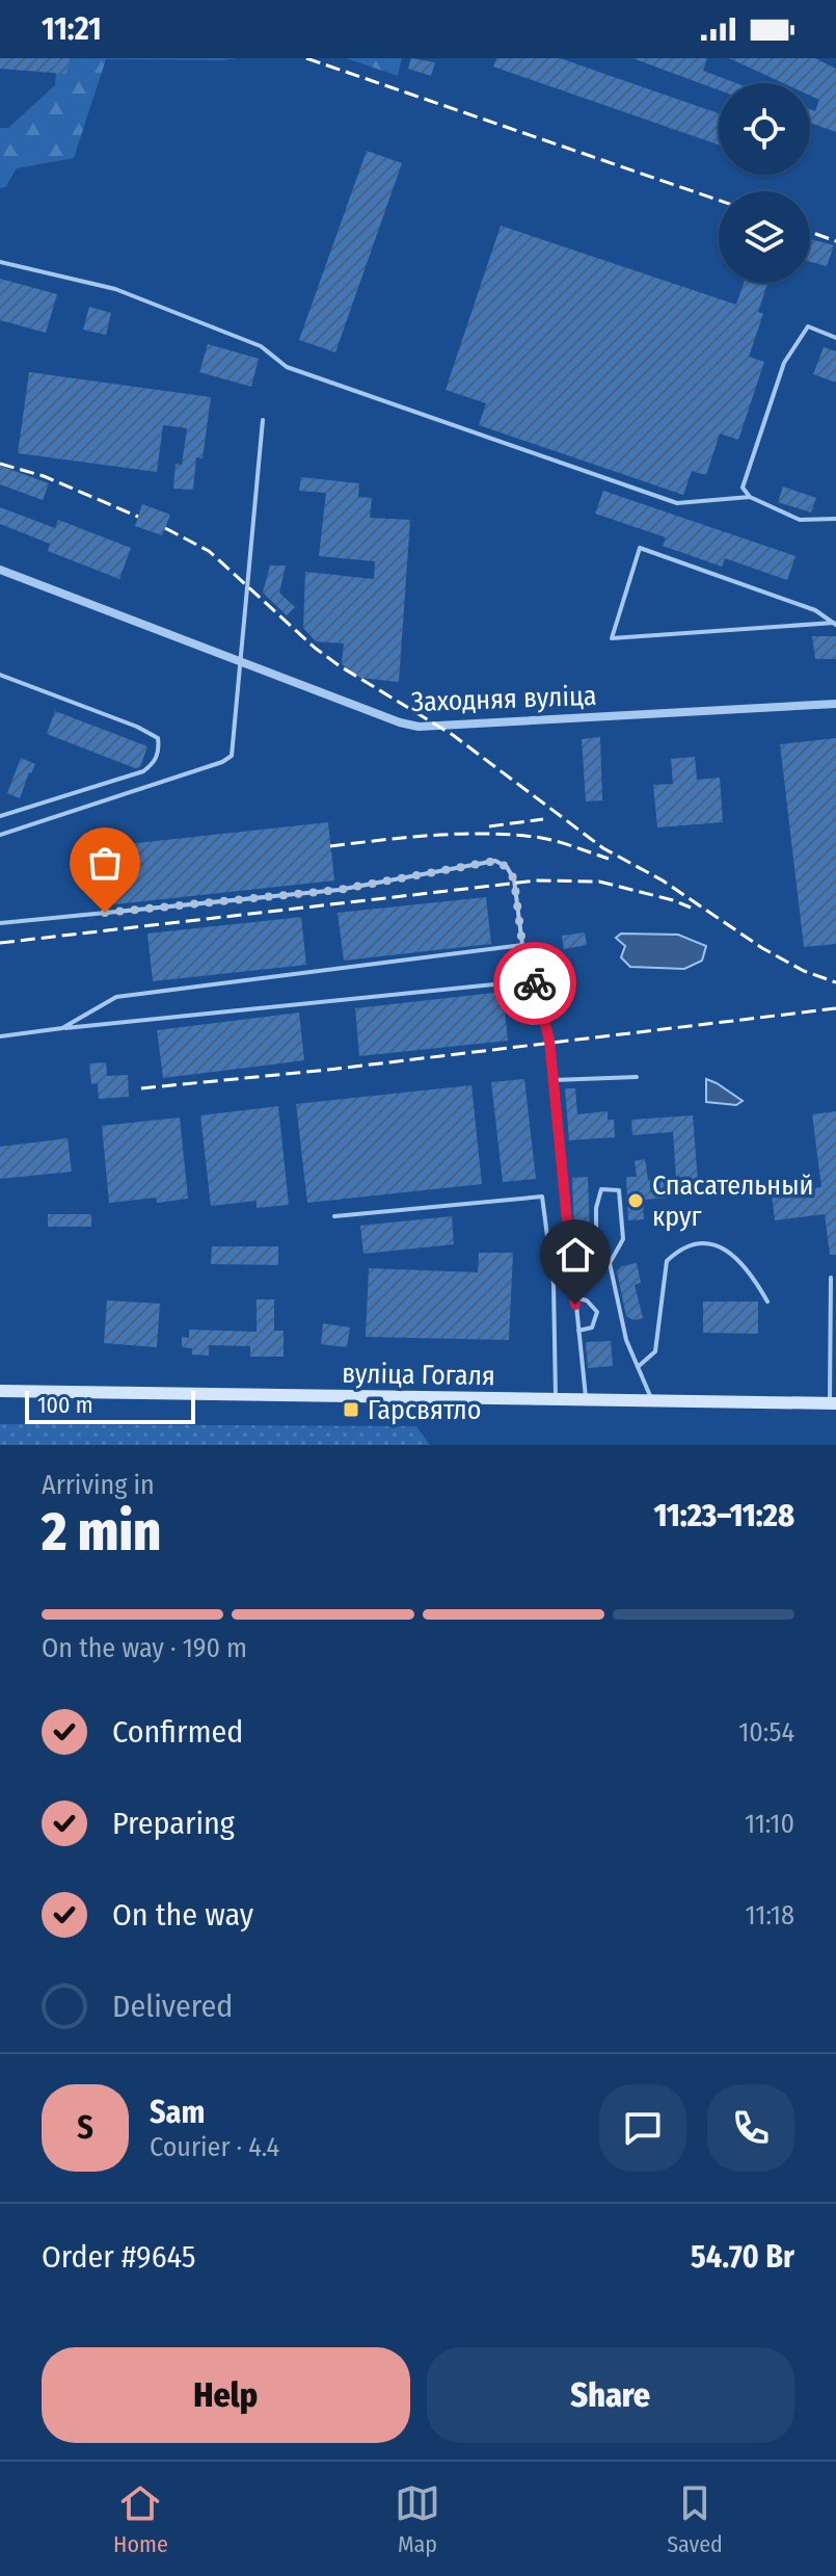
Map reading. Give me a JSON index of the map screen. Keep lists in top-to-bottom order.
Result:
{
  "streets": {
    "main road": ["вуліца Гогаля"],
    "street": ["Заходняя вуліца"]
  },
  "places": {
    "other": ["Спасательный круг"],
    "transit": ["Гарсвятло"]
  },
  "scale_bar": "100 m",
  "page": {
    "status": "11:21",
    "scale": "100 m",
    "heading": ["2 min", "Arriving in", "11:23–11:28"],
    "panel": [
      "Sam",
      "Courier · 4.4",
      "Order #9645",
      "54.70 Br"
    ],
    "bar": "On the way · 190 m",
    "list": [
      ["Confirmed", "10:54"],
      ["Preparing", "11:10"],
      ["On the way", "11:18"],
      "Delivered"
    ],
    "round": "S",
    "buttons": ["Help", "Share"],
    "tabs": ["Home", "Map", "Saved"]
  }
}
